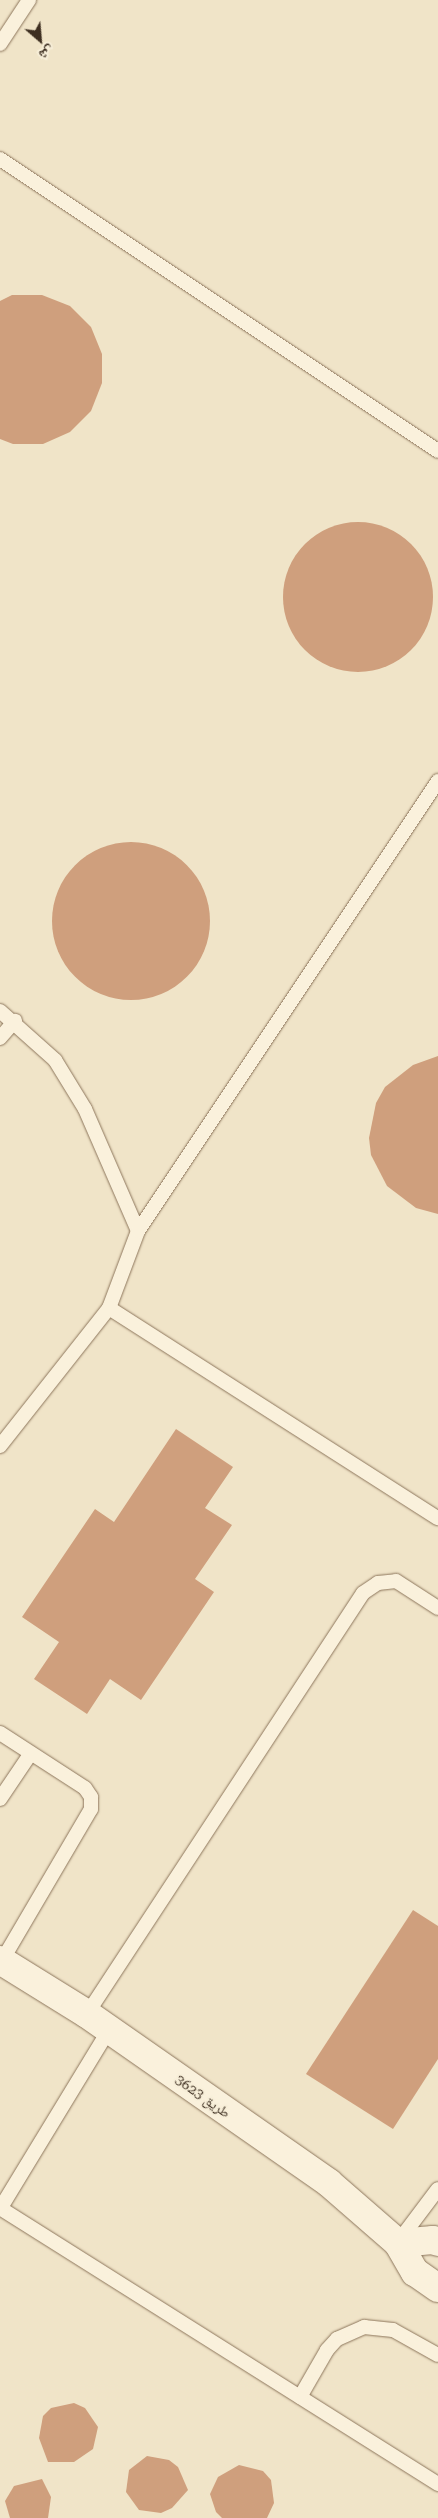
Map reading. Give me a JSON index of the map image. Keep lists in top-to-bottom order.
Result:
{
  "streets": {
    "street": ["طريق 3623"]
  },
  "north": "bottom right"
}
